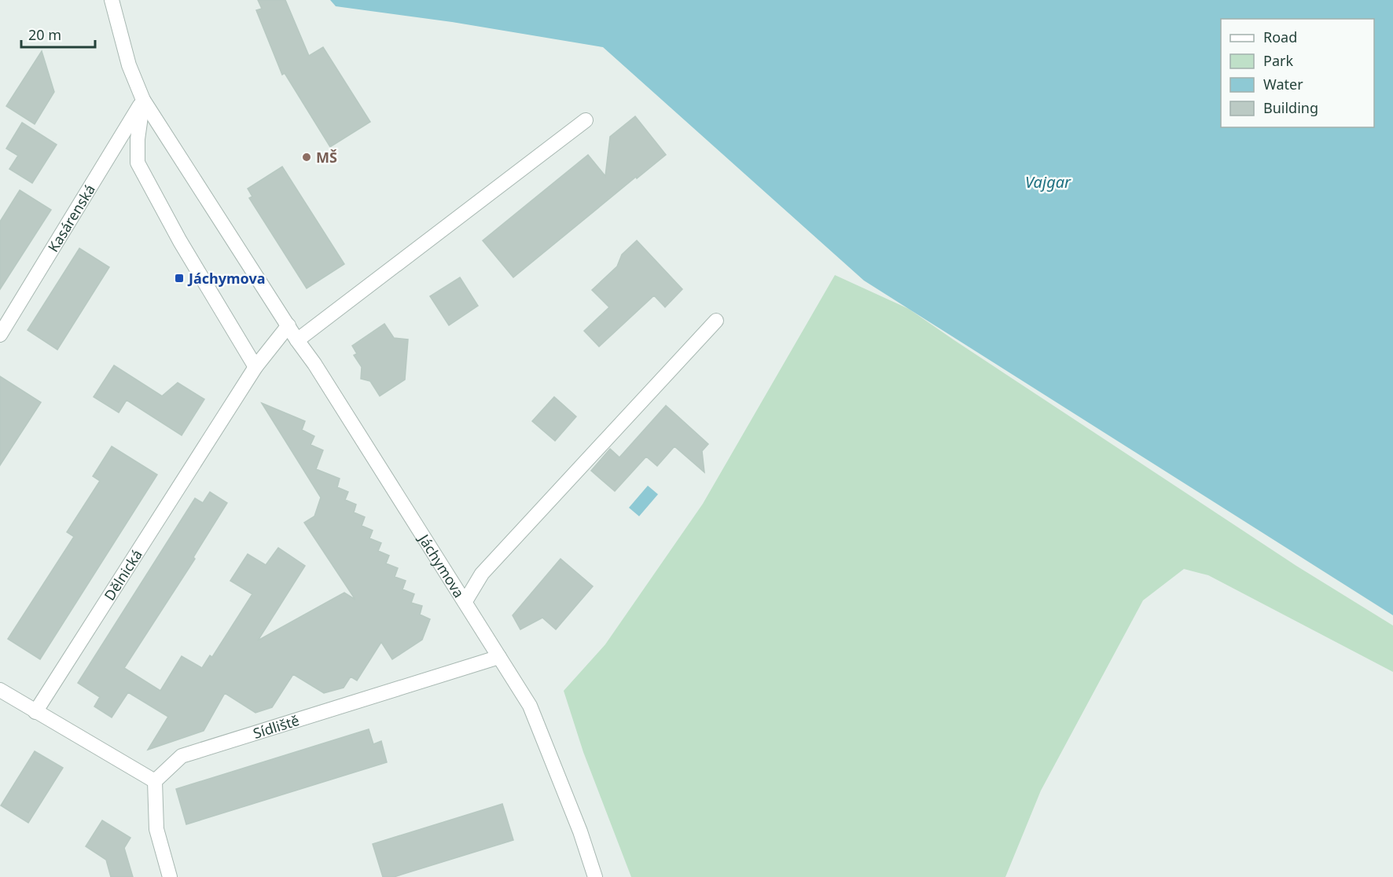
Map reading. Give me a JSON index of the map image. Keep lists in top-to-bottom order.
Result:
{
  "streets": {
    "street": [
      "Kasárenská",
      "Jáchymova",
      "Dělnická",
      "Sídliště"
    ]
  },
  "crossings": [
    ["Kasárenská", "Jáchymova"],
    ["Jáchymova", "Dělnická"],
    ["Jáchymova", "Sídliště"]
  ],
  "water": ["Vajgar"],
  "places": {
    "other": ["MŠ"],
    "transit": ["Jáchymova"]
  },
  "legend": [
    "Road",
    "Park",
    "Water",
    "Building"
  ],
  "scale_bar": "20 m"
}
